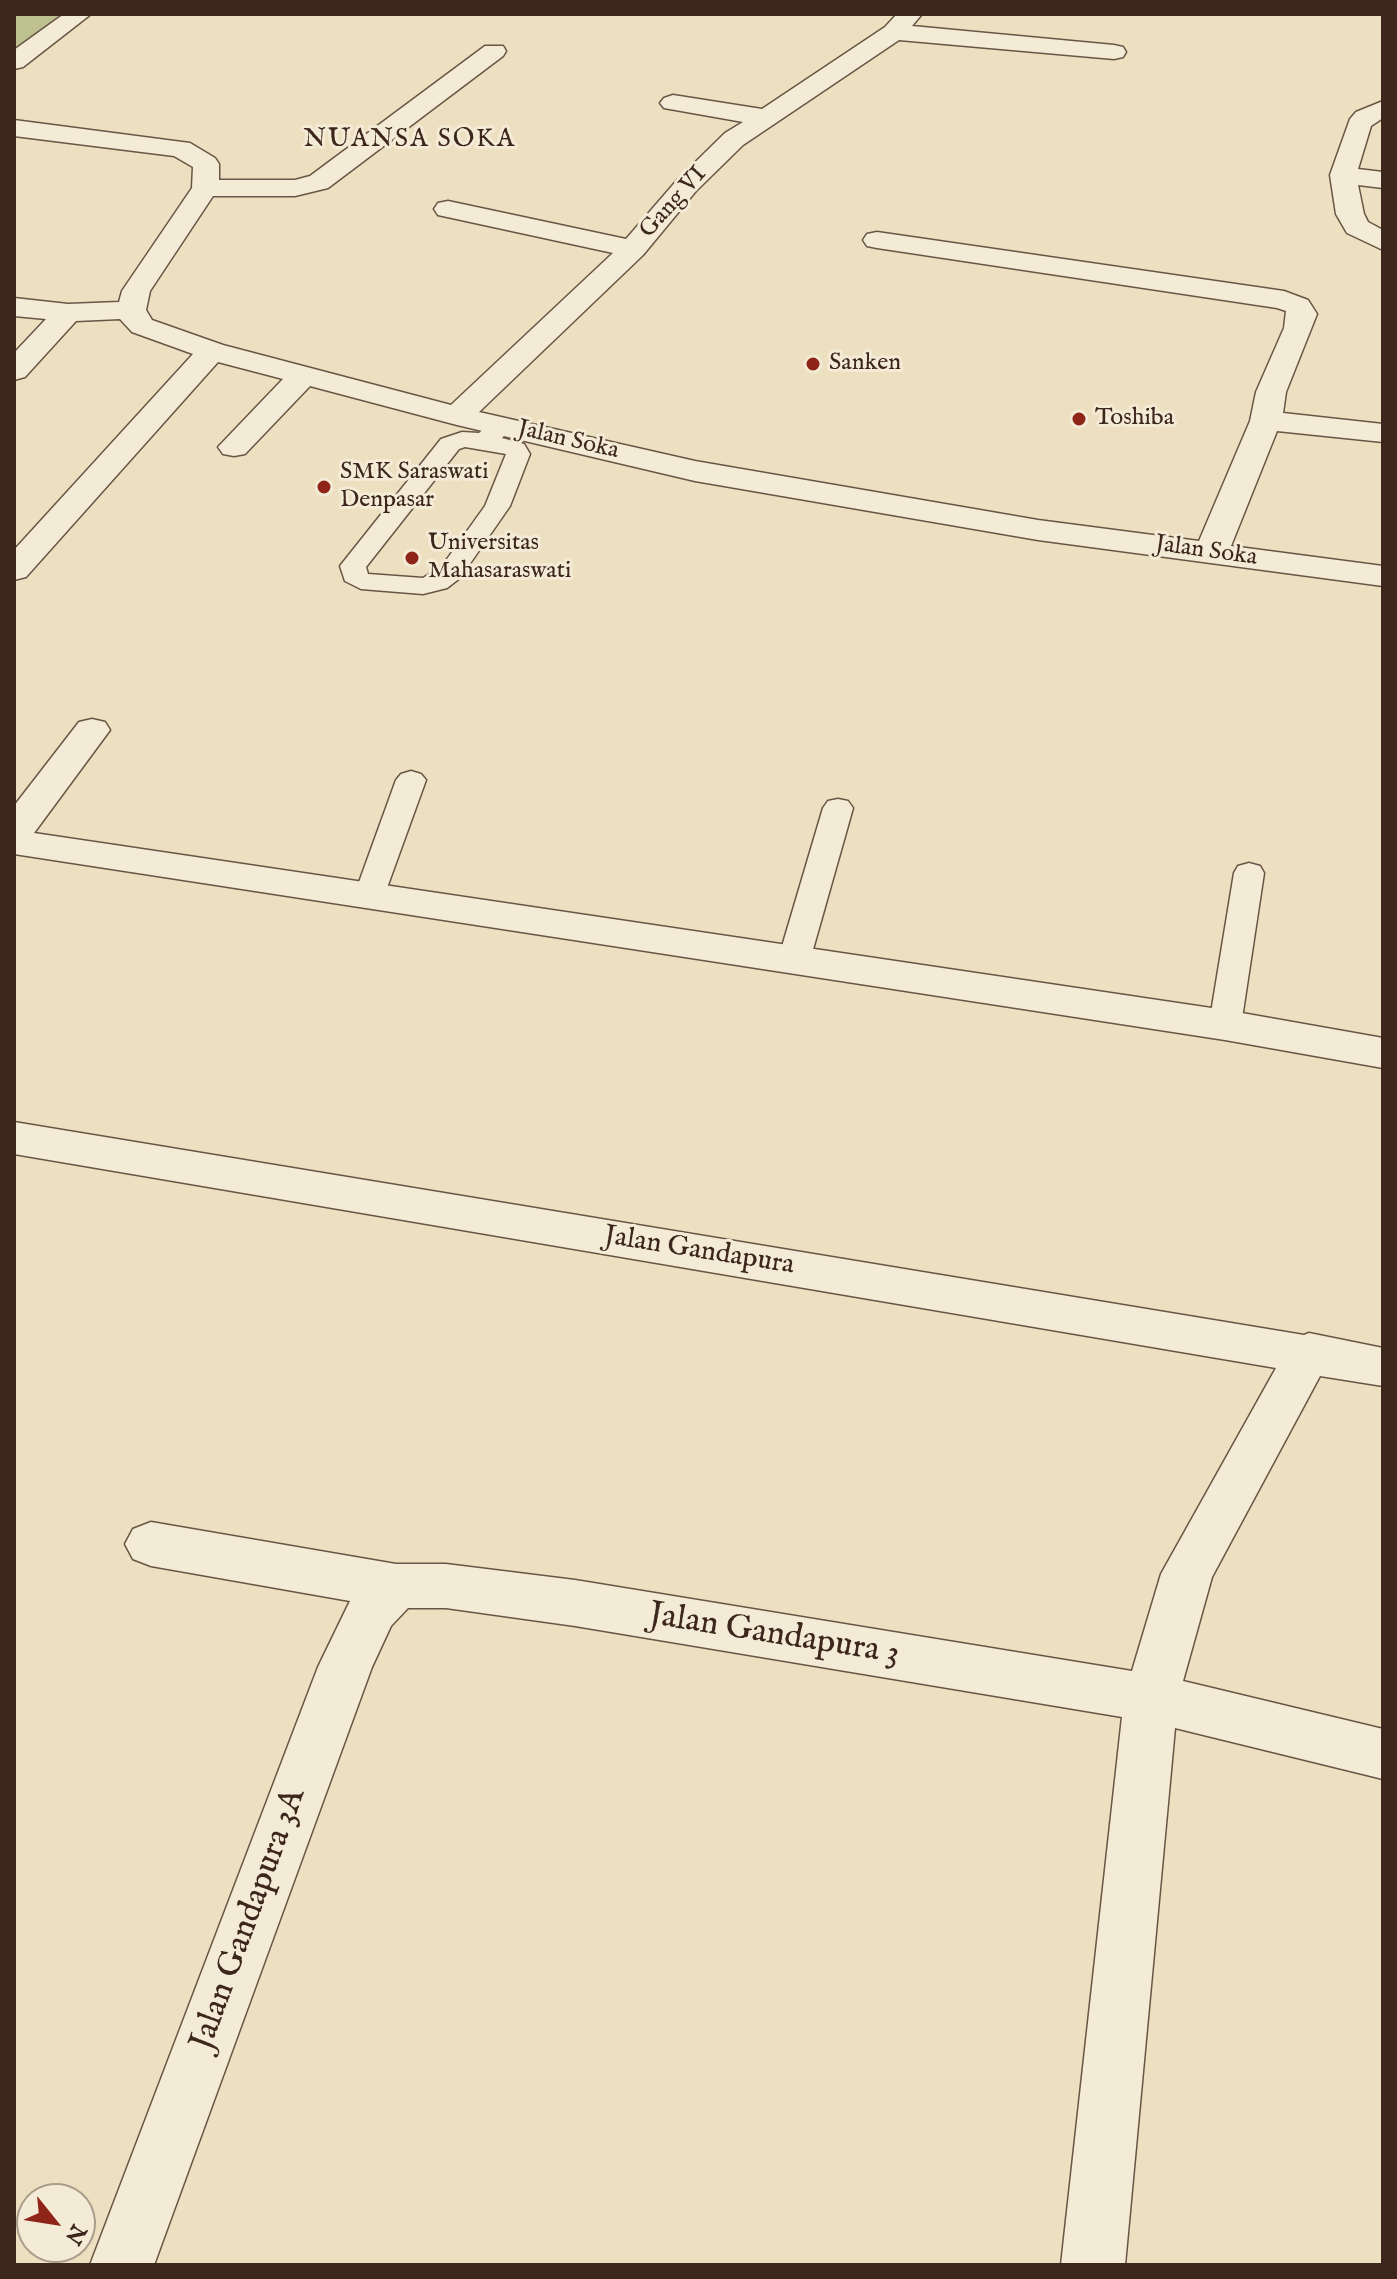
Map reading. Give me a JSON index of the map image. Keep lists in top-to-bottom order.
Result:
{
  "streets": {
    "street": [
      "Gang VI",
      "Jalan Soka",
      "Jalan Gandapura",
      "Jalan Gandapura 3",
      "Jalan Gandapura 3A"
    ]
  },
  "crossings": [
    ["Gang VI", "Jalan Soka"],
    ["Jalan Gandapura 3", "Jalan Gandapura 3A"]
  ],
  "districts": ["NUANSA SOKA"],
  "places": [
    "Sanken",
    "Toshiba",
    "SMK Saraswati Denpasar",
    "Universitas Mahasaraswati"
  ],
  "north": "bottom right"
}
